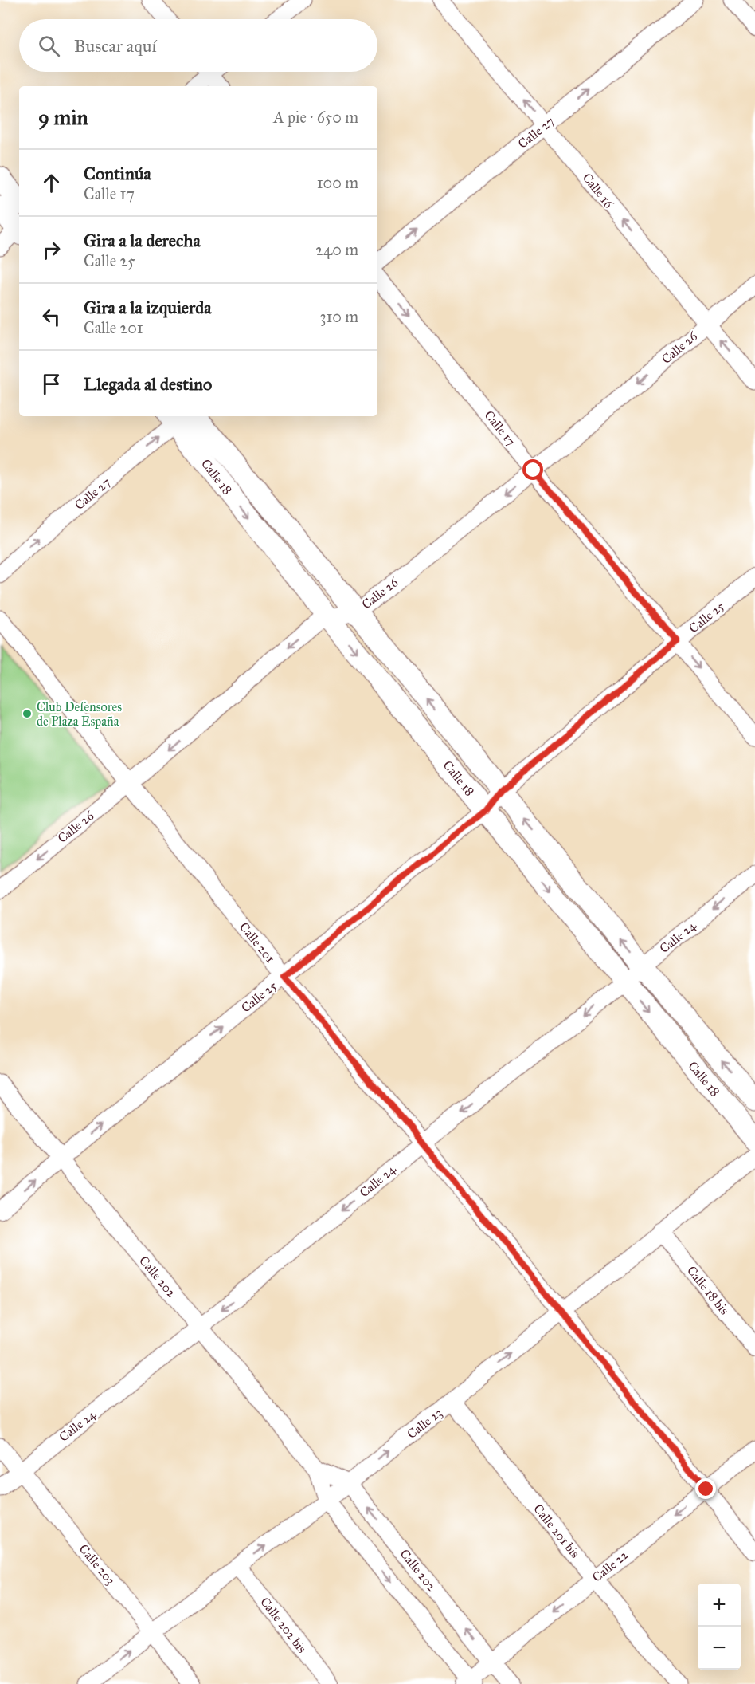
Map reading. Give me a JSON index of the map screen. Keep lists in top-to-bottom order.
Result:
{
  "streets": {
    "street": [
      "Calle 27",
      "Calle 16",
      "Calle 26",
      "Calle 17",
      "Calle 18",
      "Calle 25",
      "Calle 24",
      "Calle 201",
      "Calle 202",
      "Calle 18 bis",
      "Calle 23",
      "Calle 201 bis",
      "Calle 203",
      "Calle 22",
      "Calle 202 bis"
    ]
  },
  "crossings": [
    ["Calle 27", "Calle 16"],
    ["Calle 27", "Calle 18"],
    ["Calle 16", "Calle 26"],
    ["Calle 26", "Calle 17"],
    ["Calle 26", "Calle 18"],
    ["Calle 26", "Calle 201"],
    ["Calle 17", "Calle 25"],
    ["Calle 18", "Calle 25"],
    ["Calle 18", "Calle 24"],
    ["Calle 25", "Calle 201"],
    ["Calle 25", "Calle 202"],
    ["Calle 24", "Calle 201"],
    ["Calle 24", "Calle 202"],
    ["Calle 24", "Calle 203"],
    ["Calle 201", "Calle 23"],
    ["Calle 201", "Calle 22"],
    ["Calle 202", "Calle 23"],
    ["Calle 202", "Calle 22"],
    ["Calle 18 bis", "Calle 23"],
    ["Calle 23", "Calle 201 bis"],
    ["Calle 23", "Calle 203"],
    ["Calle 23", "Calle 202 bis"],
    ["Calle 201 bis", "Calle 22"]
  ],
  "one_way": [
    "Calle 27",
    "Calle 16",
    "Calle 26",
    "Calle 17",
    "Calle 25",
    "Calle 24",
    "Calle 23",
    "Calle 22"
  ],
  "places": ["Club Defensores de Plaza España"],
  "page": {
    "search": "Buscar aquí",
    "heading": ["9 min", "A pie · 650 m"],
    "list": [
      ["Continúa", "Calle 17", "100 m"],
      ["Gira a la derecha", "Calle 25", "240 m"],
      ["Gira a la izquierda", "Calle 201", "310 m"],
      "Llegada al destino"
    ],
    "map_buttons": ["+", "−"]
  }
}
